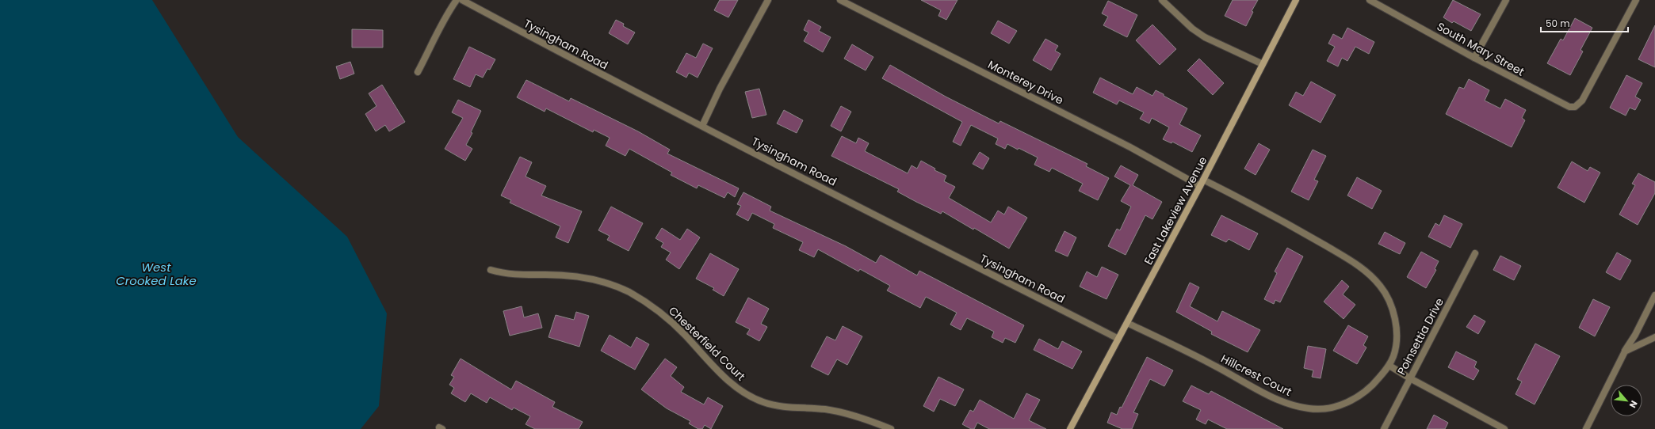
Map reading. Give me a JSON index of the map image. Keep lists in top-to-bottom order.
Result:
{
  "streets": {
    "street": [
      "Tysingham Road",
      "South Mary Street",
      "Monterey Drive",
      "East Lakeview Avenue",
      "Poinsettia Drive",
      "Chesterfield Court",
      "Hillcrest Court"
    ]
  },
  "crossings": [
    ["Tysingham Road", "East Lakeview Avenue"],
    ["Monterey Drive", "East Lakeview Avenue"],
    ["Monterey Drive", "Hillcrest Court"],
    ["East Lakeview Avenue", "Hillcrest Court"]
  ],
  "water": ["West Crooked Lake"],
  "scale_bar": "50 m",
  "north": "bottom right"
}
